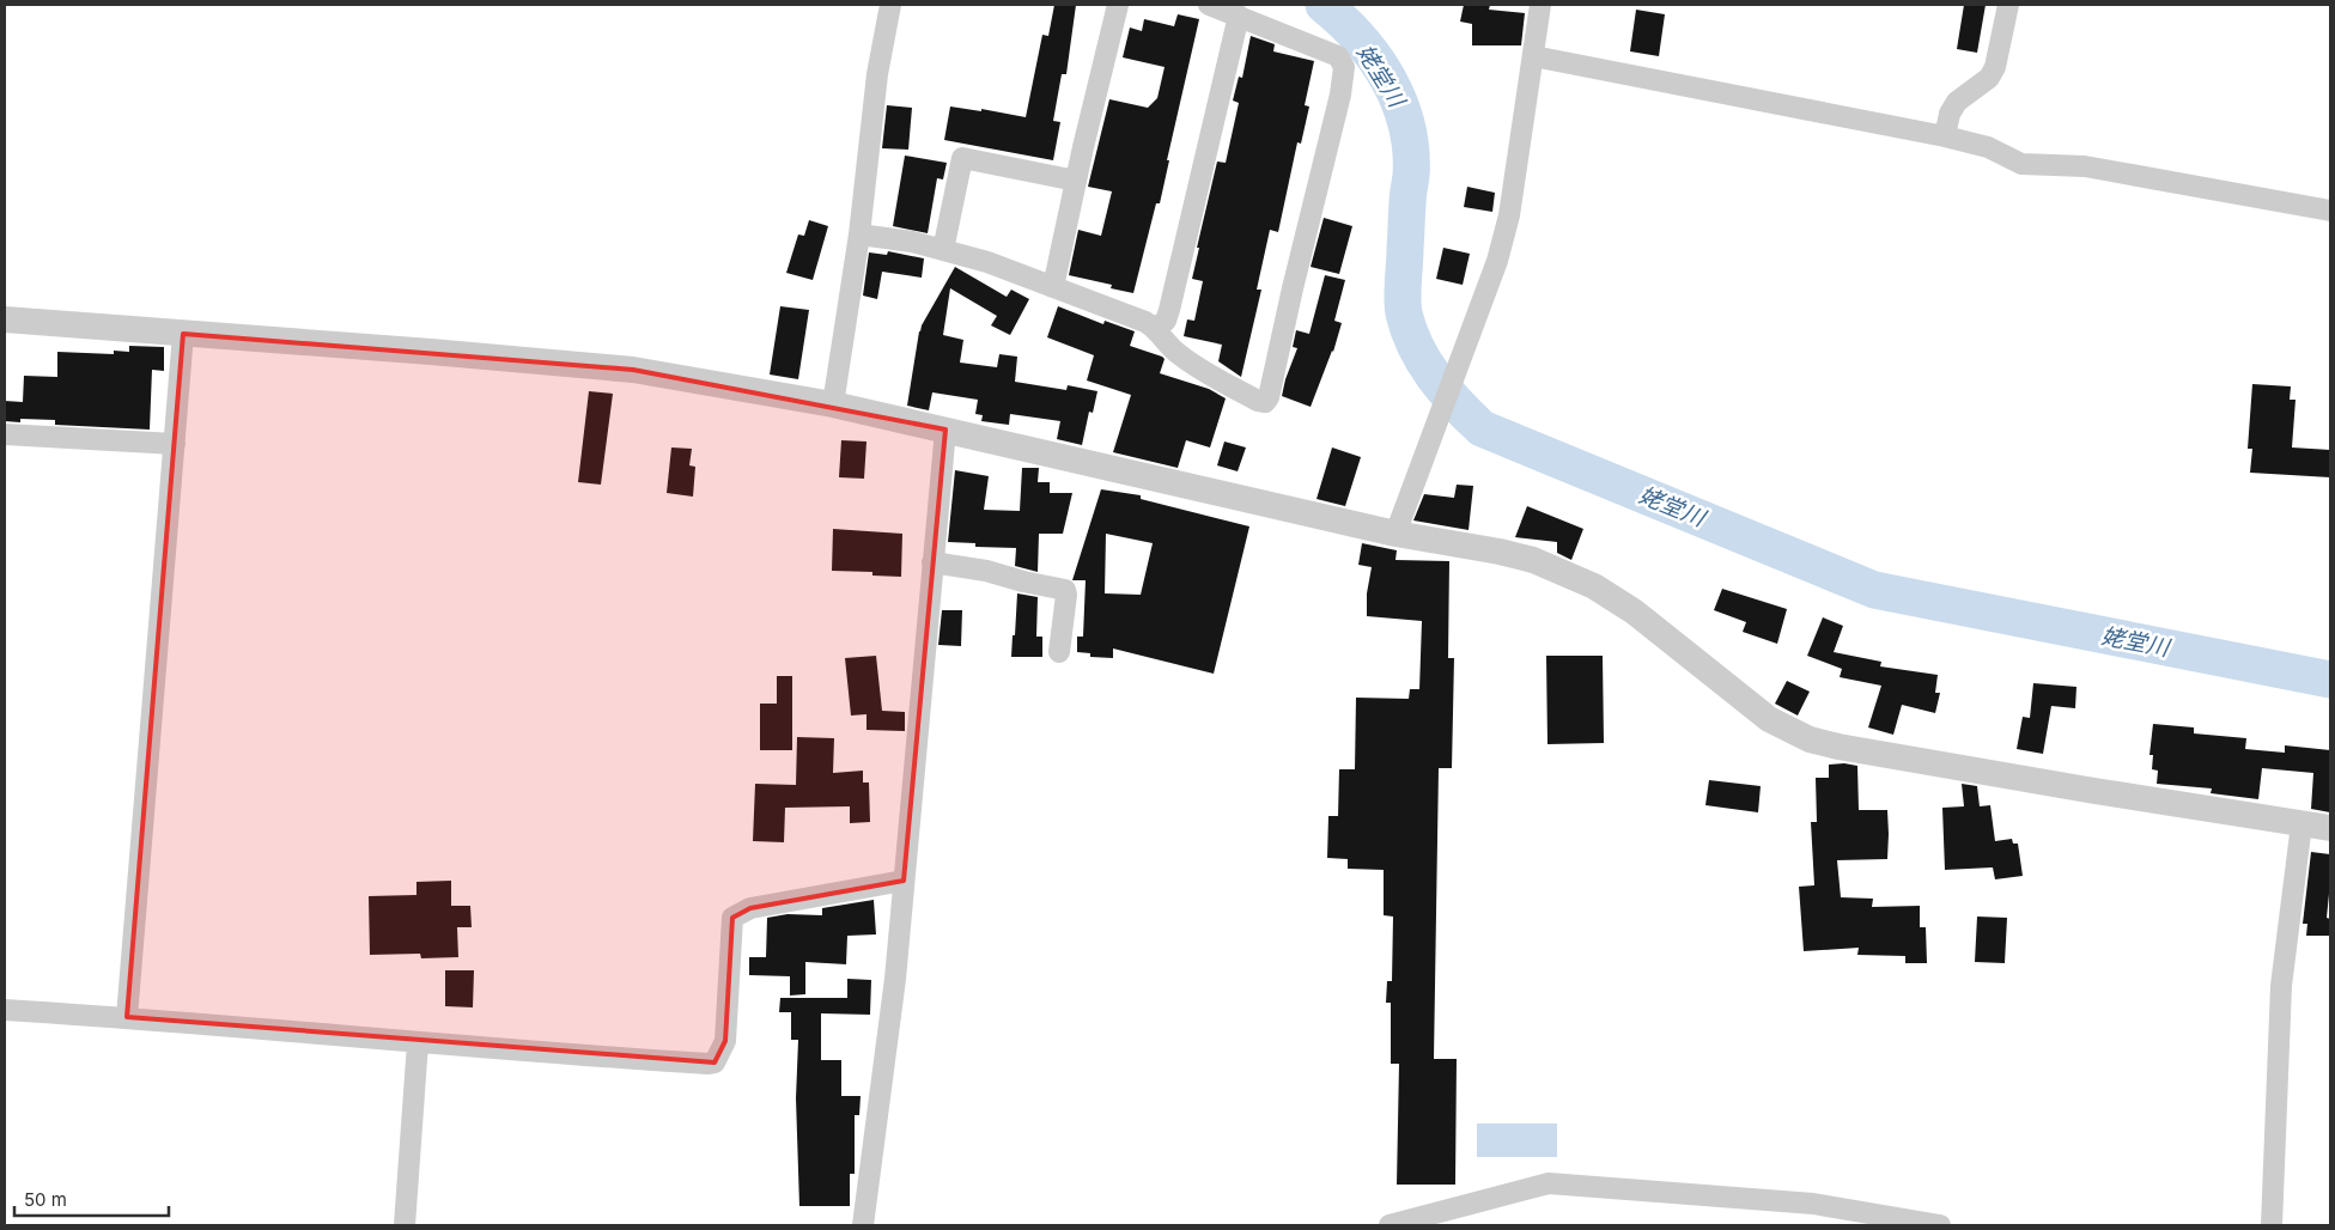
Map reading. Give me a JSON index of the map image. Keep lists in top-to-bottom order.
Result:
{
  "water": ["姥堂川"],
  "scale_bar": "50 m"
}
